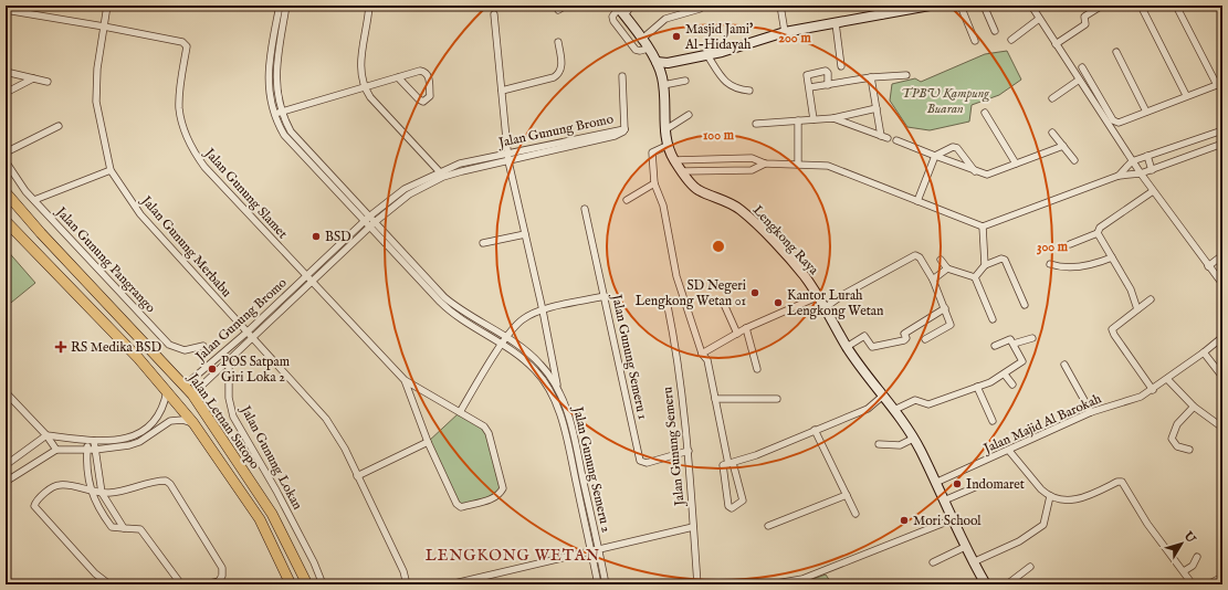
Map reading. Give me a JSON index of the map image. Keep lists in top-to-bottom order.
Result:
{
  "streets": {
    "main road": ["Jalan Letnan Sutopo"],
    "street": [
      "Jalan Gunung Bromo",
      "Jalan Gunung Slamet",
      "Lengkong Raya",
      "Jalan Gunung Merbabu",
      "Jalan Gunung Pangrango",
      "Jalan Gunung Semeru 1",
      "Jalan Majid Al Barokah",
      "Jalan Gunung Semeru",
      "Jalan Gunung Lokan",
      "Jalan Gunung Semeru 2"
    ]
  },
  "crossings": [
    ["Jalan Gunung Bromo", "Jalan Gunung Slamet"],
    ["Jalan Gunung Bromo", "Jalan Gunung Merbabu"],
    ["Jalan Gunung Bromo", "Jalan Letnan Sutopo"],
    ["Jalan Gunung Bromo", "Jalan Gunung Lokan"],
    ["Jalan Gunung Bromo", "Jalan Gunung Semeru 2"],
    ["Jalan Gunung Slamet", "Jalan Gunung Merbabu"],
    ["Lengkong Raya", "Jalan Majid Al Barokah"],
    ["Jalan Gunung Semeru 1", "Jalan Gunung Semeru"]
  ],
  "districts": ["LENGKONG WETAN"],
  "parks": ["TPBU Kampung Buaran"],
  "places": {
    "other": [
      "Masjid Jami' Al-Hidayah",
      "BSD",
      "SD Negeri Lengkong Wetan 01",
      "Kantor Lurah Lengkong Wetan",
      "POS Satpam Giri Loka 2",
      "Indomaret",
      "Mori School"
    ],
    "health": ["RS Medika BSD"]
  },
  "north": "top right",
  "rings": ["200 m", "100 m", "300 m"]
}
